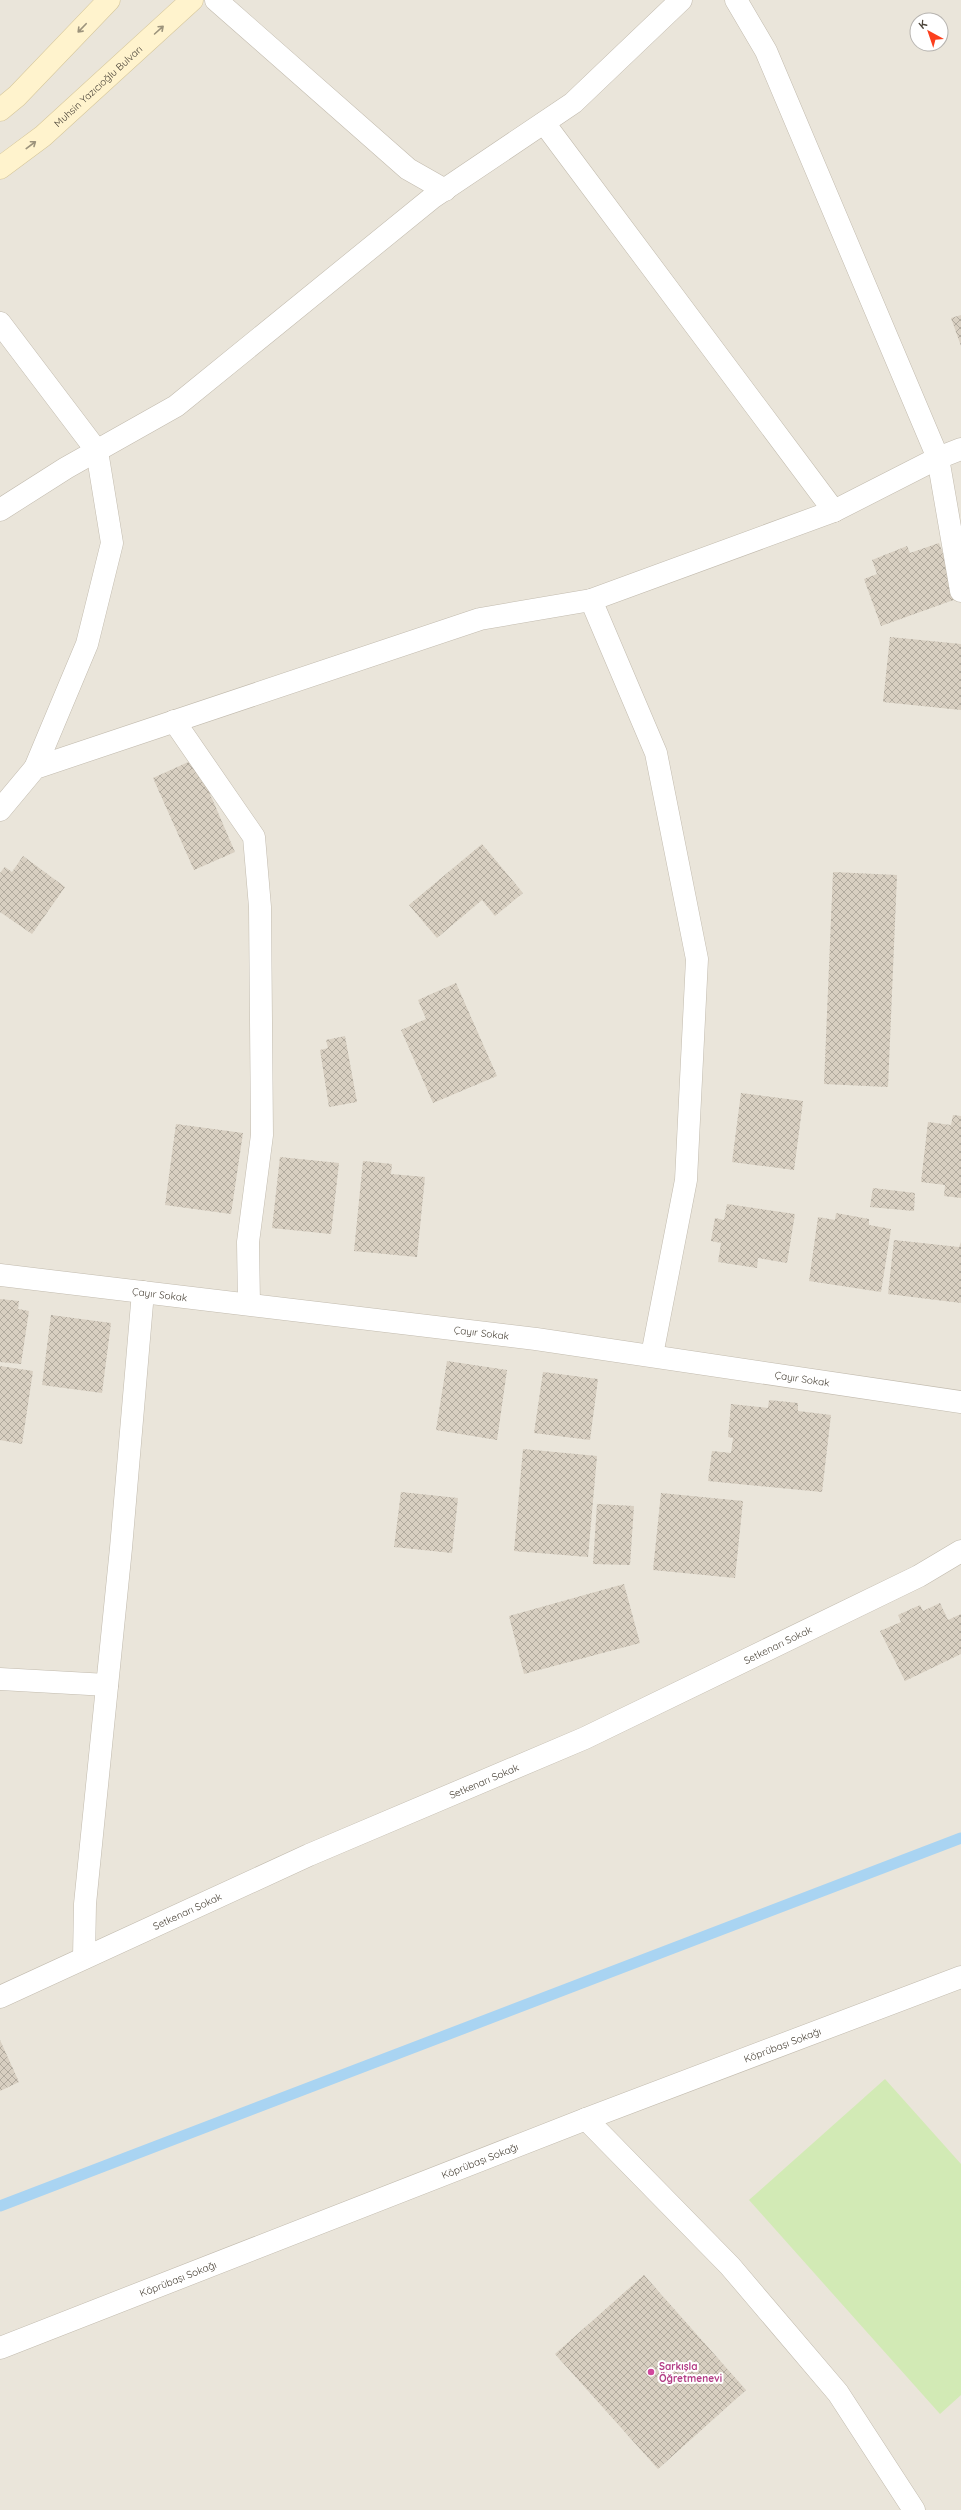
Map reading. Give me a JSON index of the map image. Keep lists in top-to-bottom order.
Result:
{
  "streets": {
    "main road": ["Muhsin Yazıcıoğlu Bulvarı"],
    "street": ["Çayır Sokak", "Setkenarı Sokak", "Köprübaşı Sokağı"]
  },
  "places": ["Şarkışla Öğretmenevi"],
  "north": "top left"
}
